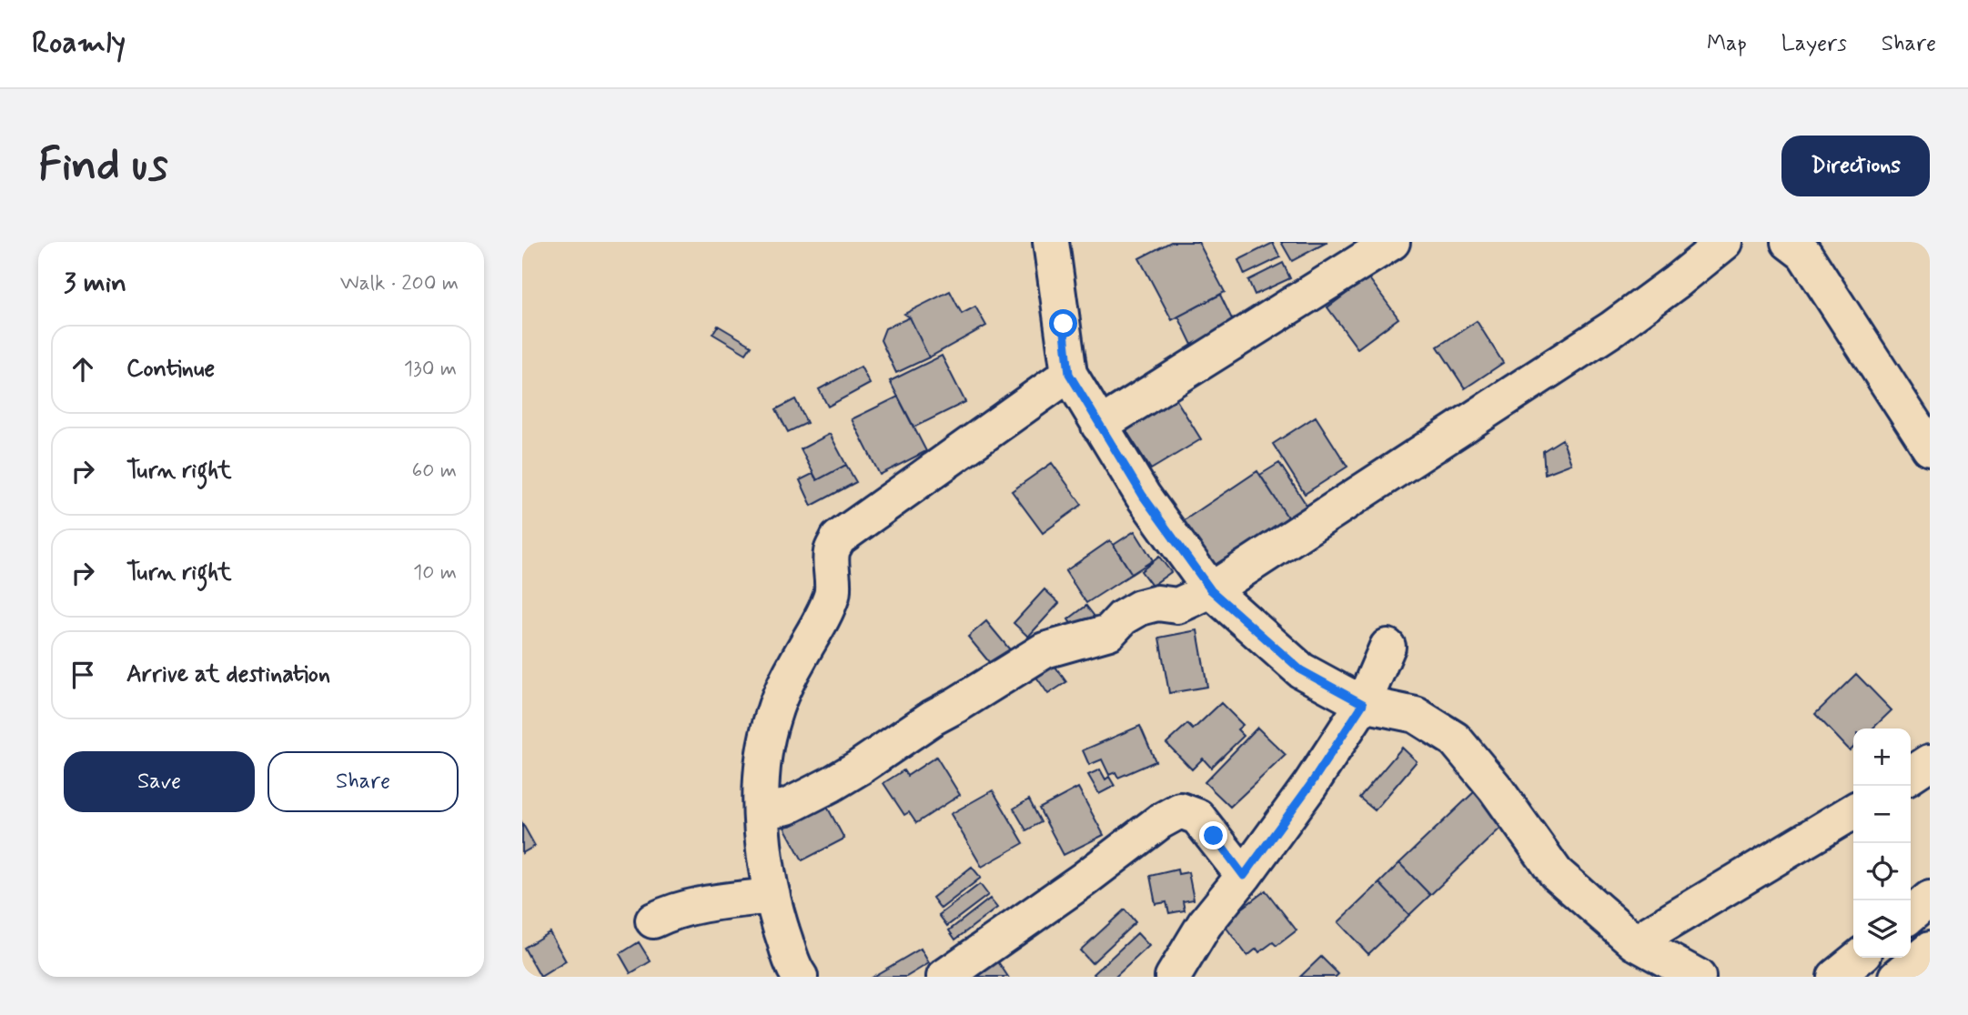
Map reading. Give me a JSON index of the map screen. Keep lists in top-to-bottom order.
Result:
{
  "page": {
    "header": "Roamly",
    "nav": ["Map", "Layers", "Share"],
    "buttons": [
      "Directions",
      ["Save", "Share"]
    ],
    "title": "Find us",
    "heading": ["3 min", "Walk · 200 m"],
    "list": [
      ["Continue", "130 m"],
      ["Turn right", "60 m"],
      ["Turn right", "10 m"],
      "Arrive at destination"
    ],
    "map_buttons": ["+", "−"]
  }
}
